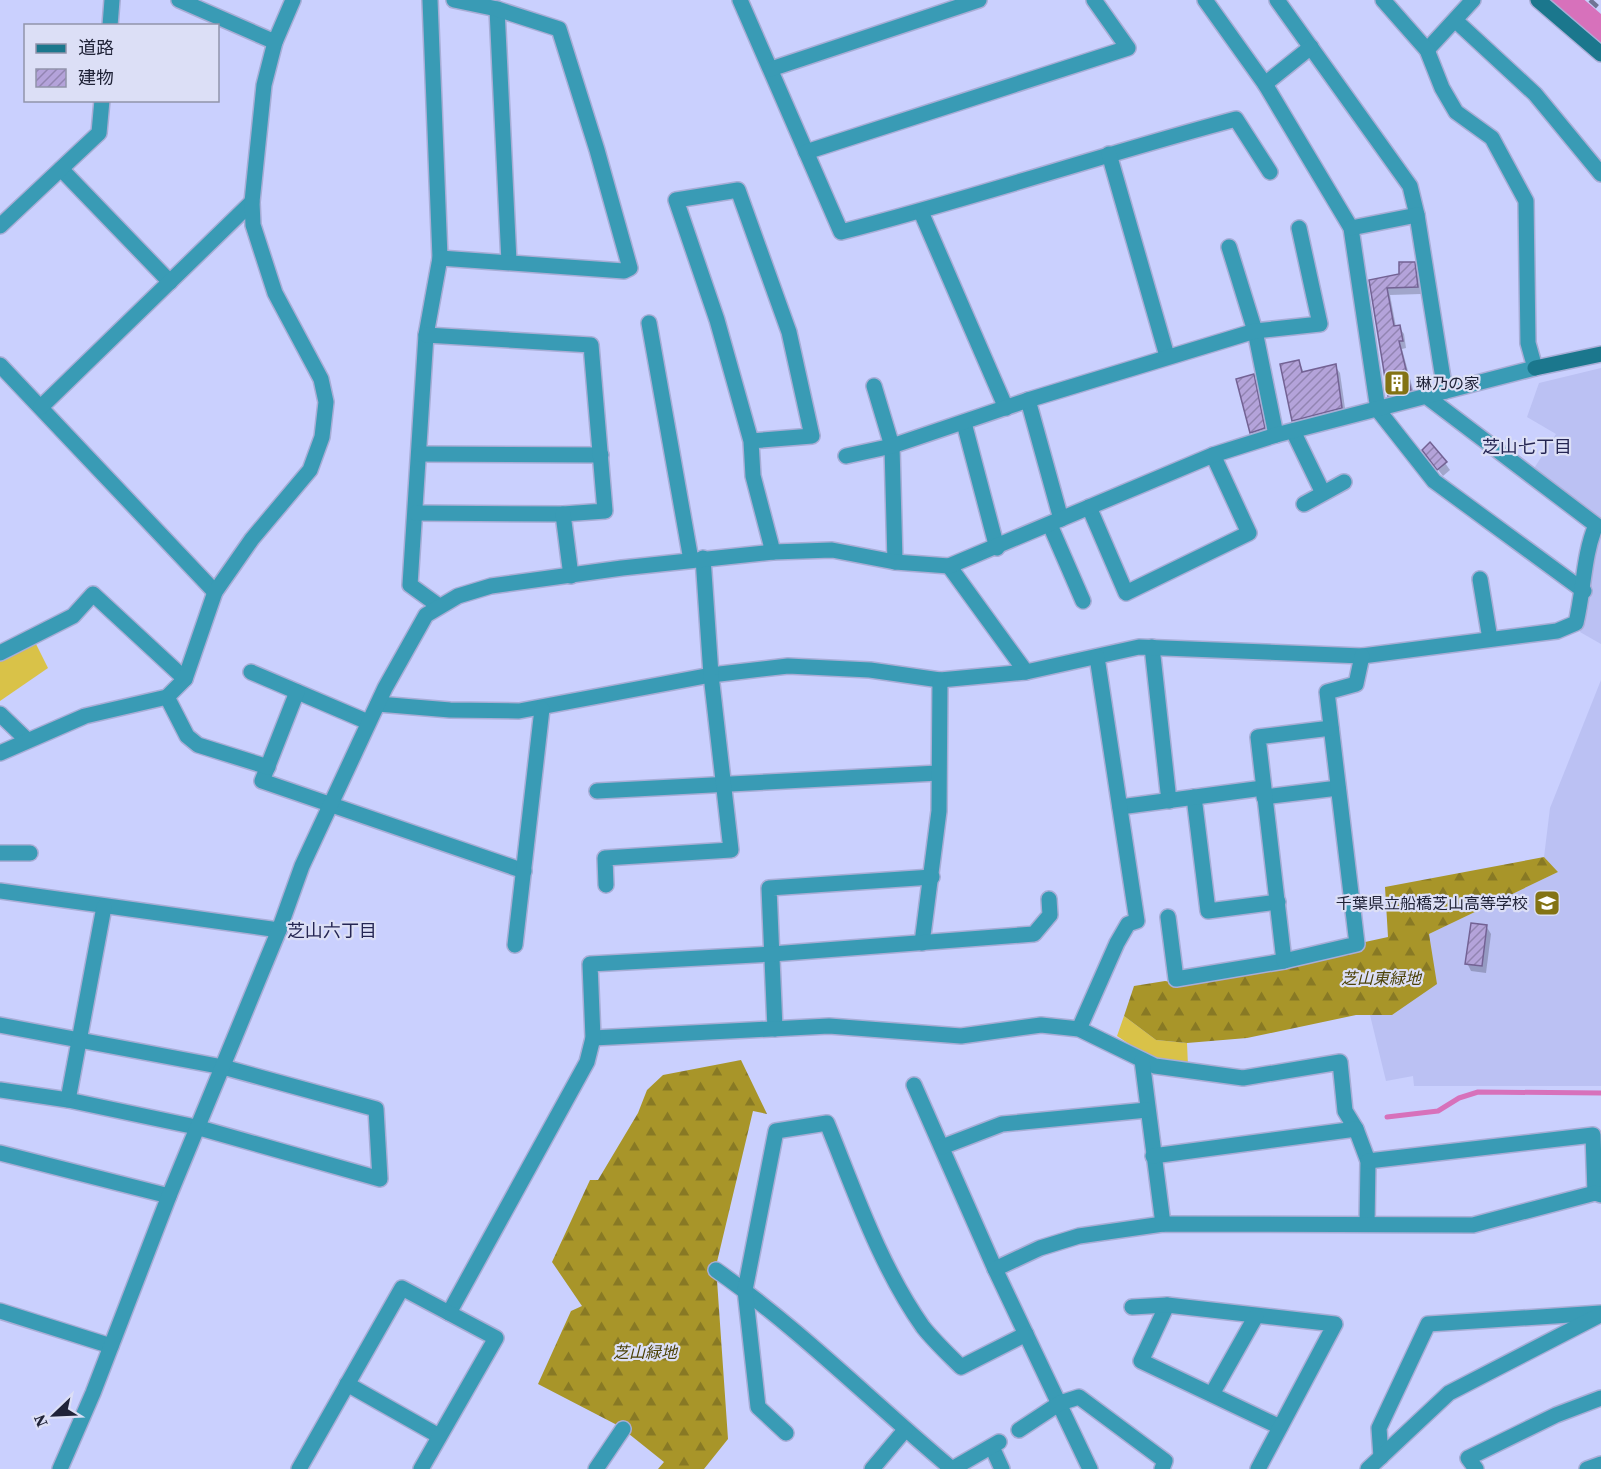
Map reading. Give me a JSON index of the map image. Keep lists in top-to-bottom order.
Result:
{
  "districts": ["芝山七丁目", "芝山六丁目"],
  "parks": ["芝山東緑地", "芝山緑地"],
  "places": {
    "building": ["琳乃の家"],
    "school or university": ["千葉県立船橋芝山高等学校"]
  },
  "legend": ["道路", "建物"],
  "north": "bottom left"
}
